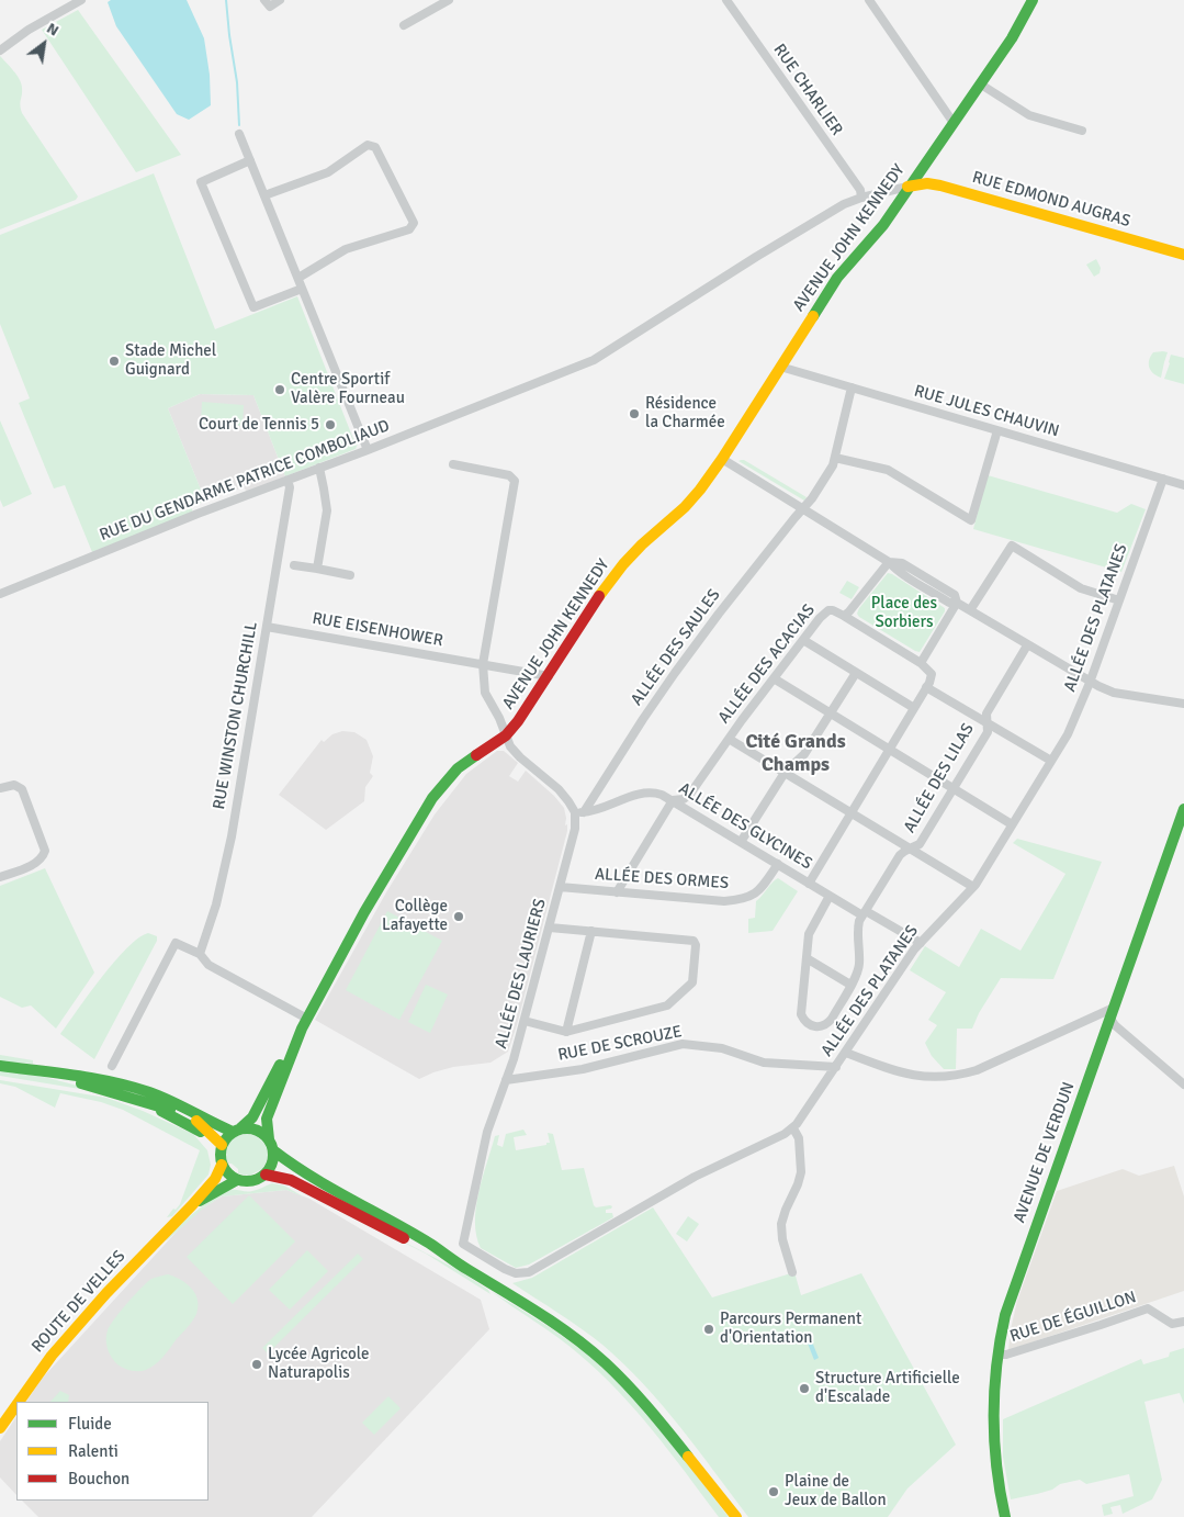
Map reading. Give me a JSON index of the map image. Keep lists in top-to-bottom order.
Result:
{
  "streets": {
    "main road": [
      "RUE EDMOND AUGRAS",
      "AVENUE JOHN KENNEDY",
      "AVENUE DE VERDUN",
      "ROUTE DE VELLES"
    ],
    "street": [
      "RUE CHARLIER",
      "RUE JULES CHAUVIN",
      "RUE DU GENDARME PATRICE COMBOLIAUD",
      "ALLÉE DES PLATANES",
      "RUE EISENHOWER",
      "ALLÉE DES SAULES",
      "ALLÉE DES ACACIAS",
      "RUE WINSTON CHURCHILL",
      "ALLÉE DES LILAS",
      "ALLÉE DES GLYCINES",
      "ALLÉE DES ORMES",
      "ALLÉE DES LAURIERS",
      "RUE DE SCROUZE",
      "RUE DE ÉGUILLON"
    ]
  },
  "crossings": [
    ["RUE CHARLIER", "RUE DU GENDARME PATRICE COMBOLIAUD"],
    ["RUE EDMOND AUGRAS", "AVENUE JOHN KENNEDY"],
    ["RUE EDMOND AUGRAS", "RUE DU GENDARME PATRICE COMBOLIAUD"],
    ["AVENUE JOHN KENNEDY", "RUE JULES CHAUVIN"],
    ["AVENUE JOHN KENNEDY", "RUE DU GENDARME PATRICE COMBOLIAUD"],
    ["AVENUE JOHN KENNEDY", "RUE EISENHOWER"],
    ["AVENUE JOHN KENNEDY", "ROUTE DE VELLES"],
    ["RUE JULES CHAUVIN", "ALLÉE DES PLATANES"],
    ["RUE JULES CHAUVIN", "ALLÉE DES SAULES"],
    ["RUE DU GENDARME PATRICE COMBOLIAUD", "RUE WINSTON CHURCHILL"],
    ["ALLÉE DES PLATANES", "ALLÉE DES GLYCINES"],
    ["ALLÉE DES PLATANES", "ALLÉE DES LAURIERS"],
    ["ALLÉE DES PLATANES", "RUE DE SCROUZE"],
    ["RUE EISENHOWER", "RUE WINSTON CHURCHILL"],
    ["ALLÉE DES SAULES", "ALLÉE DES GLYCINES"],
    ["ALLÉE DES SAULES", "ALLÉE DES LAURIERS"],
    ["ALLÉE DES ACACIAS", "ALLÉE DES GLYCINES"],
    ["ALLÉE DES LILAS", "ALLÉE DES GLYCINES"],
    ["ALLÉE DES GLYCINES", "ALLÉE DES ORMES"],
    ["ALLÉE DES GLYCINES", "ALLÉE DES LAURIERS"],
    ["ALLÉE DES ORMES", "ALLÉE DES LAURIERS"],
    ["ALLÉE DES LAURIERS", "RUE DE SCROUZE"],
    ["AVENUE DE VERDUN", "RUE DE ÉGUILLON"]
  ],
  "districts": ["Cité Grands Champs"],
  "parks": ["Place des Sorbiers"],
  "places": [
    "Stade Michel Guignard",
    "Centre Sportif Valère Fourneau",
    "Résidence la Charmée",
    "Court de Tennis 5",
    "Collège Lafayette",
    "Parcours Permanent d'Orientation",
    "Lycée Agricole Naturapolis",
    "Structure Artificielle d'Escalade",
    "Plaine de Jeux de Ballon"
  ],
  "legend": ["Fluide", "Ralenti", "Bouchon"],
  "north": "top right"
}
